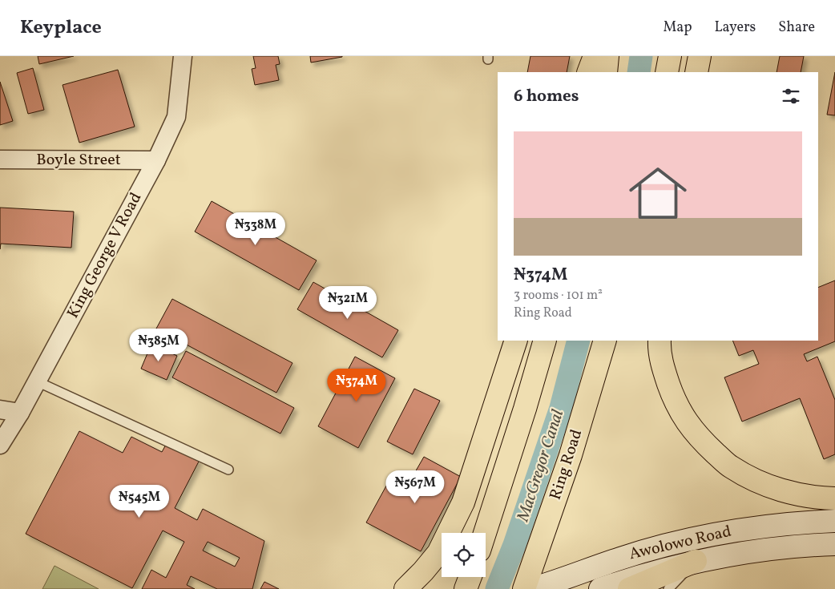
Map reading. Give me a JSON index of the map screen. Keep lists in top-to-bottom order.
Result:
{
  "streets": {
    "highway": ["Ring Road"],
    "main road": ["Awolowo Road"],
    "street": ["Boyle Street", "King George V Road"]
  },
  "crossings": [
    ["Boyle Street", "King George V Road"]
  ],
  "water": ["MacGregor Canal"],
  "page": {
    "header": "Keyplace",
    "nav": ["Map", "Layers", "Share"],
    "heading": "6 homes",
    "list": [
      {
        "name": "₦374M",
        "note": "3 rooms · 101 m² · Ring Road"
      }
    ],
    "price": [
      "₦338M",
      "₦321M",
      "₦385M",
      "₦374M",
      "₦567M",
      "₦545M"
    ]
  }
}
